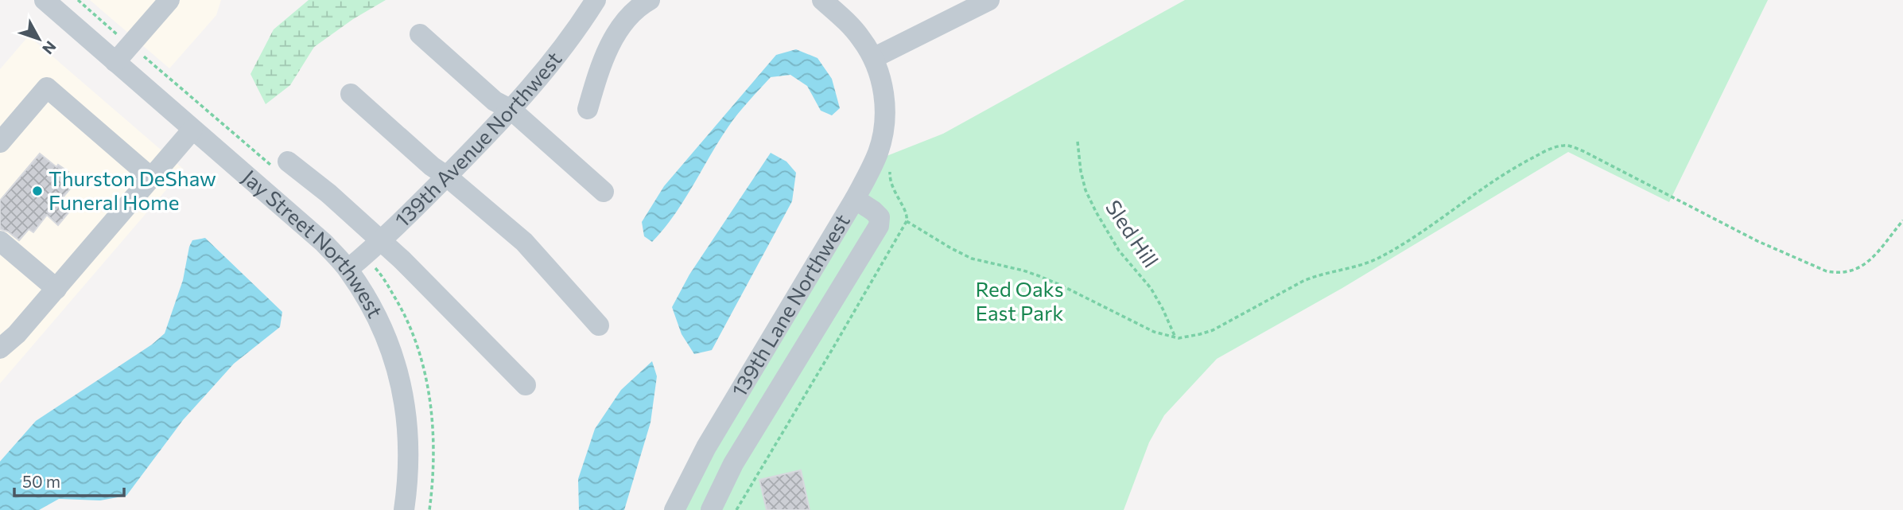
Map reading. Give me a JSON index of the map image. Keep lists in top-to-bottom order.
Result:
{
  "streets": {
    "street": ["139th Avenue Northwest", "Jay Street Northwest", "139th Lane Northwest"],
    "path": ["Sled Hill"]
  },
  "crossings": [
    ["139th Avenue Northwest", "Jay Street Northwest"]
  ],
  "parks": ["Red Oaks East Park"],
  "places": ["Thurston DeShaw Funeral Home"],
  "scale_bar": "50 m",
  "north": "bottom right"
}
